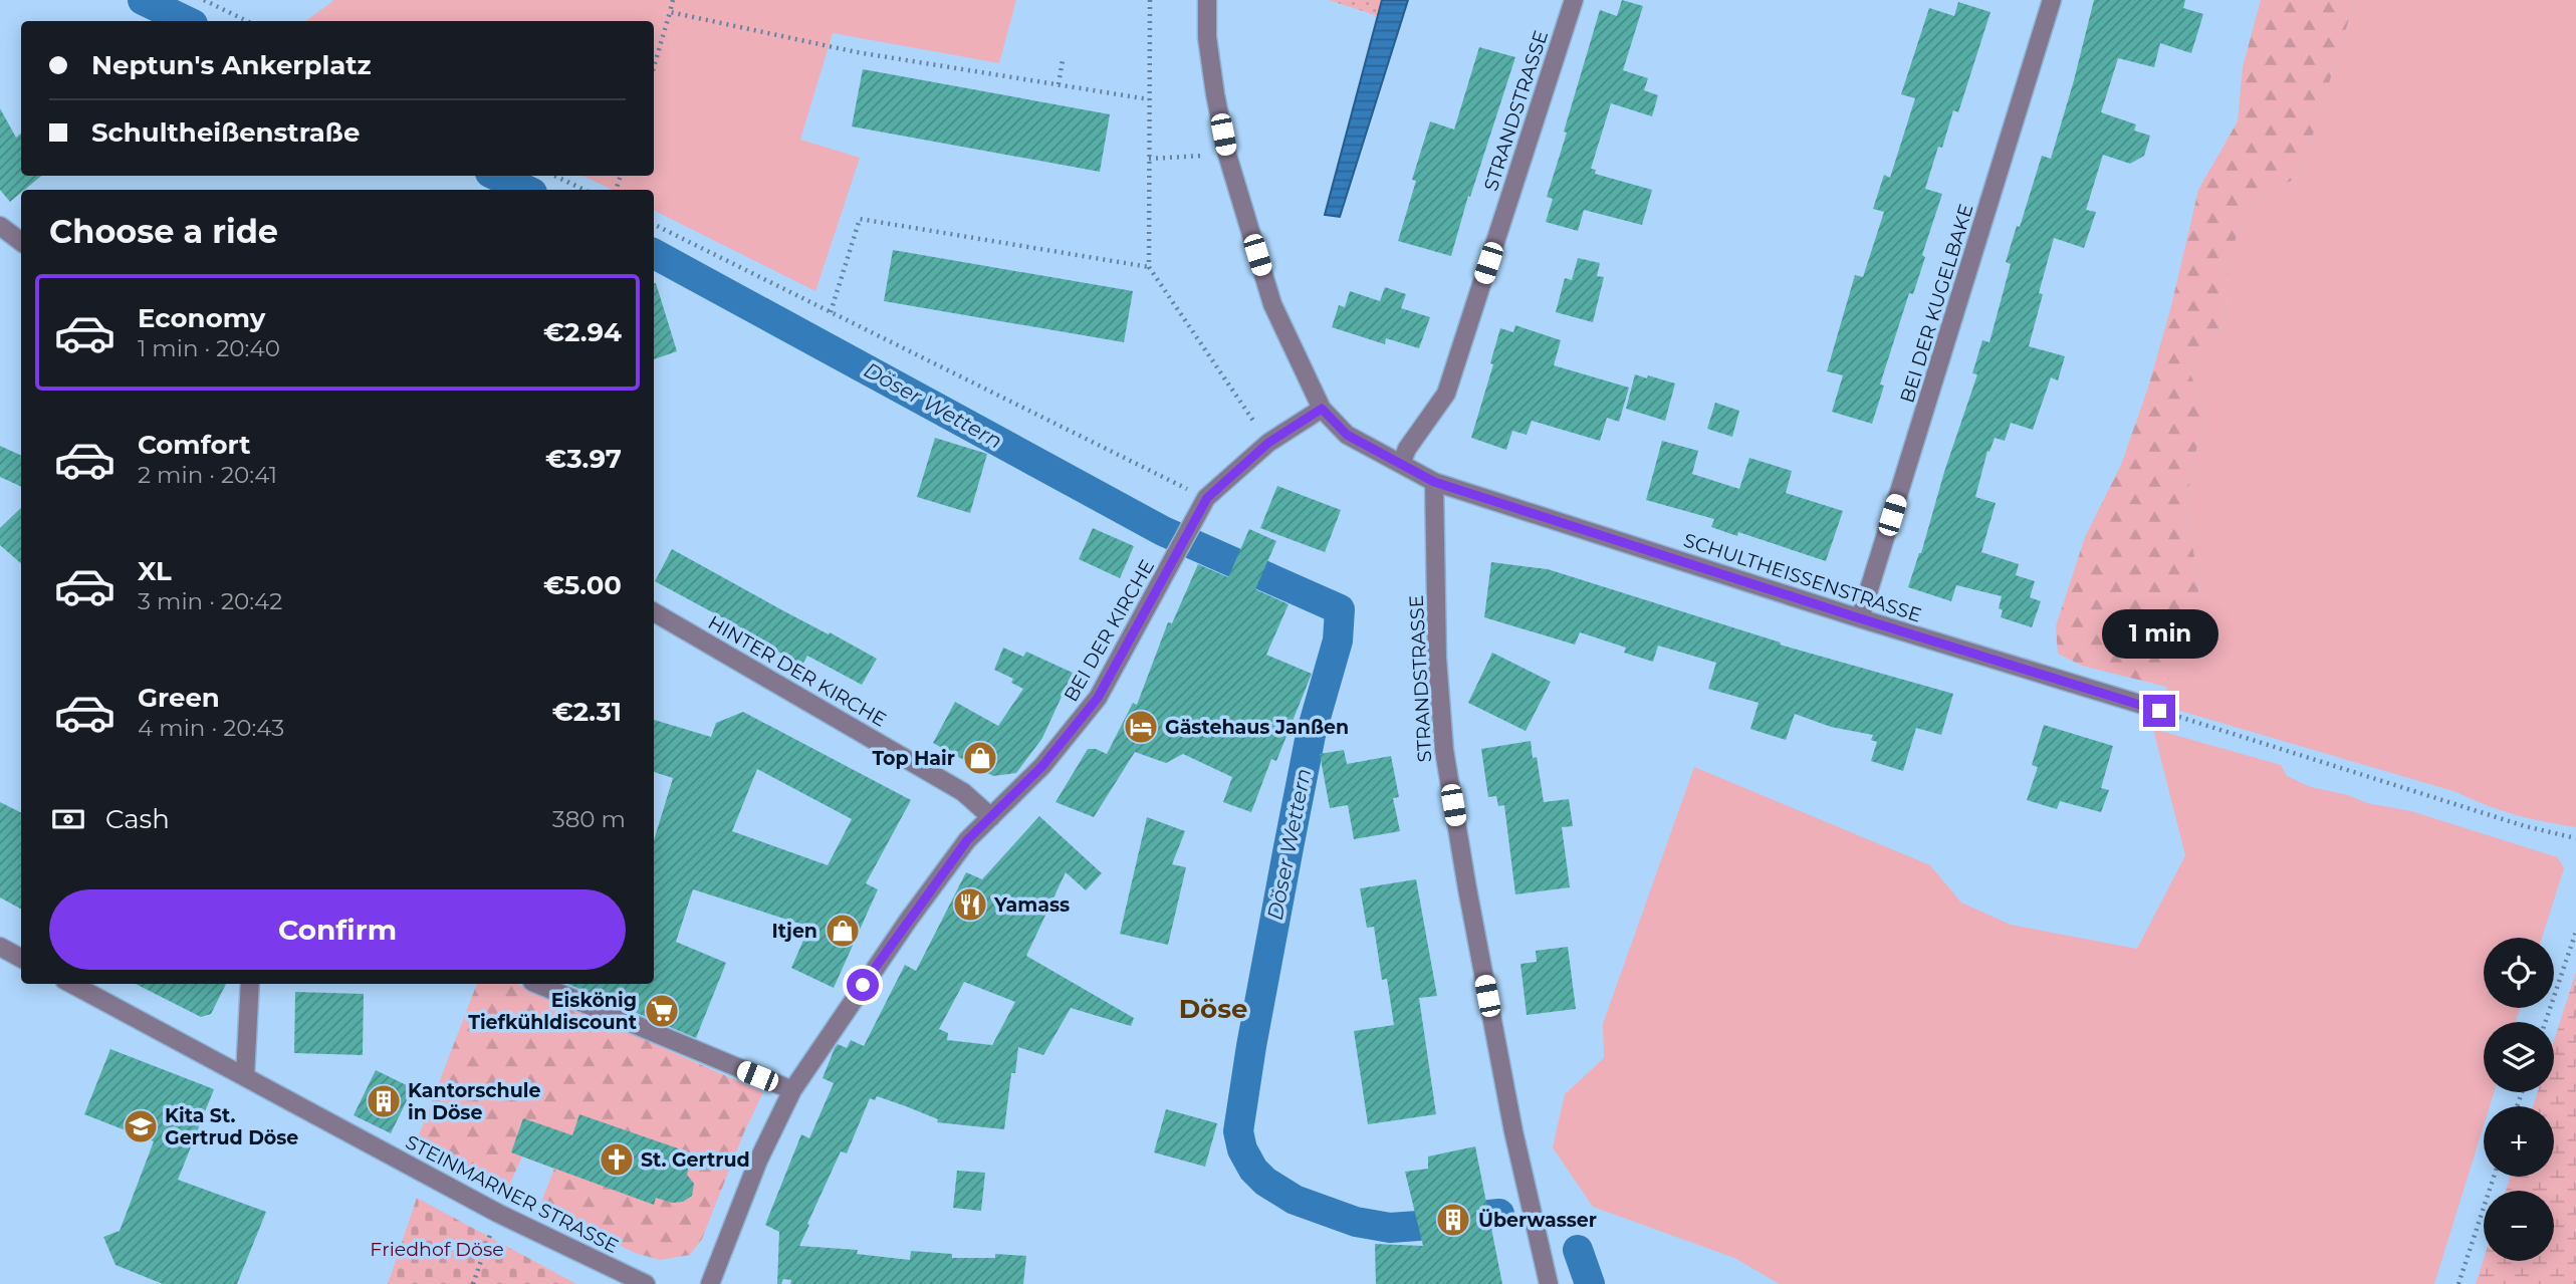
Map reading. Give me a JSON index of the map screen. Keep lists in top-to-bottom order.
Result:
{
  "streets": {
    "street": [
      "STRANDSTRASSE",
      "BEI DER KUGELBAKE",
      "SCHULTHEISSENSTRASSE",
      "BEI DER KIRCHE",
      "HINTER DER KIRCHE",
      "STEINMARNER STRASSE"
    ]
  },
  "crossings": [
    ["STRANDSTRASSE", "SCHULTHEISSENSTRASSE"],
    ["BEI DER KUGELBAKE", "SCHULTHEISSENSTRASSE"],
    ["SCHULTHEISSENSTRASSE", "BEI DER KIRCHE"],
    ["BEI DER KIRCHE", "HINTER DER KIRCHE"]
  ],
  "districts": ["Döse"],
  "water": ["Döser Wettern"],
  "parks": ["Friedhof Döse"],
  "places": {
    "hotel": ["Gästehaus Janßen"],
    "shop": ["Top Hair", "Itjen"],
    "restaurant": ["Yamass"],
    "supermarket": ["Eiskönig Tiefkühldiscount"],
    "building": ["Kantorschule in Döse", "Überwasser"],
    "school or university": ["Kita St. Gertrud Döse"],
    "church": ["St. Gertrud"]
  },
  "page": {
    "banner": ["Neptun's Ankerplatz", "Schultheißenstraße"],
    "heading": "Choose a ride",
    "list": [
      {
        "name": "Economy",
        "note": "1 min · 20:40",
        "value": "€2.94"
      },
      {
        "name": "Comfort",
        "note": "2 min · 20:41",
        "value": "€3.97"
      },
      {
        "name": "XL",
        "note": "3 min · 20:42",
        "value": "€5.00"
      },
      {
        "name": "Green",
        "note": "4 min · 20:43",
        "value": "€2.31"
      }
    ],
    "bubble": "1 min",
    "pay": ["Cash", "380 m"],
    "buttons": "Confirm",
    "map_buttons": ["+", "−"]
  }
}
